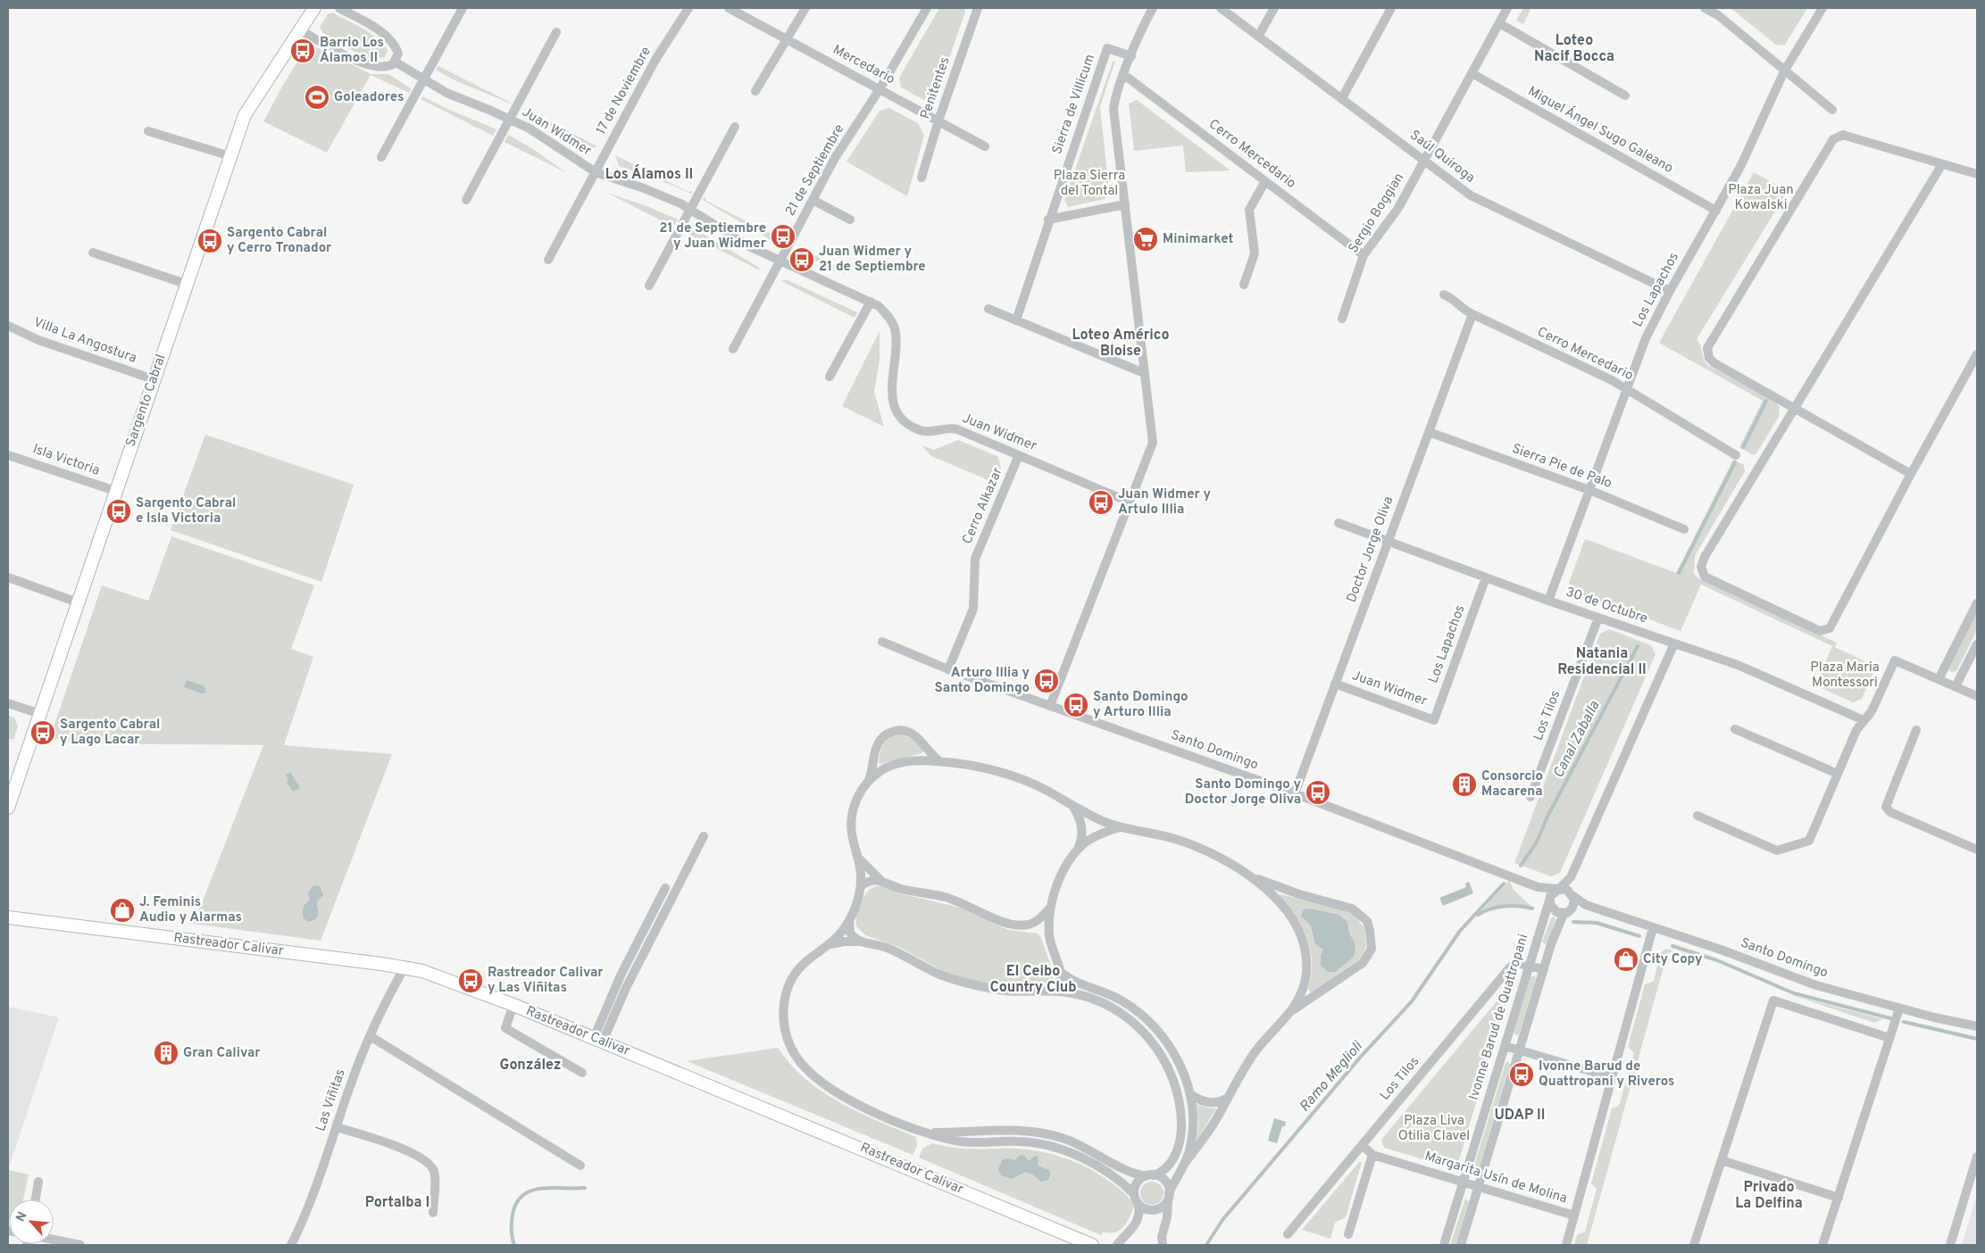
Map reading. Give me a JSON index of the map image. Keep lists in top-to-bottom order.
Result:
{
  "streets": {
    "main road": ["Sargento Cabral", "Rastreador Calivar"],
    "street": [
      "Mercedario",
      "Penitentes",
      "17 de Noviembre",
      "Sierra de Villicum",
      "Miguel Ángel Sugo Galeano",
      "Juan Widmer",
      "Cerro Mercedario",
      "Saúl Quiroga",
      "21 de Septiembre",
      "Sergio Boggian",
      "Los Lapachos",
      "Villa La Angostura",
      "Isla Victoria",
      "Sierra Pie de Palo",
      "Cerro Alkazar",
      "Doctor Jorge Oliva",
      "30 de Octubre",
      "Los Tilos",
      "Santo Domingo",
      "Ivonne Barud de Quattropani",
      "Las Viñitas",
      "Margarita Usín de Molina"
    ]
  },
  "crossings": [
    ["Mercedario", "Penitentes"],
    ["Mercedario", "21 de Septiembre"],
    ["17 de Noviembre", "Juan Widmer"],
    ["Miguel Ángel Sugo Galeano", "Sergio Boggian"],
    ["Miguel Ángel Sugo Galeano", "Los Lapachos"],
    ["Juan Widmer", "21 de Septiembre"],
    ["Juan Widmer", "Los Lapachos"],
    ["Juan Widmer", "Cerro Alkazar"],
    ["Juan Widmer", "Doctor Jorge Oliva"],
    ["Cerro Mercedario", "Sergio Boggian"],
    ["Cerro Mercedario", "Los Lapachos"],
    ["Cerro Mercedario", "Doctor Jorge Oliva"],
    ["Saúl Quiroga", "Sergio Boggian"],
    ["Saúl Quiroga", "Los Lapachos"],
    ["Los Lapachos", "Sierra Pie de Palo"],
    ["Los Lapachos", "30 de Octubre"],
    ["Villa La Angostura", "Sargento Cabral"],
    ["Sargento Cabral", "Isla Victoria"],
    ["Sierra Pie de Palo", "Doctor Jorge Oliva"],
    ["Cerro Alkazar", "Santo Domingo"],
    ["Doctor Jorge Oliva", "30 de Octubre"],
    ["Doctor Jorge Oliva", "Santo Domingo"],
    ["30 de Octubre", "Los Tilos"],
    ["Los Tilos", "Ivonne Barud de Quattropani"],
    ["Los Tilos", "Margarita Usín de Molina"],
    ["Santo Domingo", "Ivonne Barud de Quattropani"],
    ["Rastreador Calivar", "Las Viñitas"],
    ["Ivonne Barud de Quattropani", "Margarita Usín de Molina"]
  ],
  "districts": [
    "Loteo Nacif Bocca",
    "Los Álamos II",
    "Loteo Américo Bloise",
    "Natania Residencial II",
    "El Ceibo Country Club",
    "González",
    "UDAP II",
    "Privado La Delfina",
    "Portalba I"
  ],
  "water": ["Canal Zaballa", "Ramo Meglioli"],
  "parks": [
    "Plaza Sierra del Tontal",
    "Plaza Juan Kowalski",
    "Plaza Maria Montessori",
    "Plaza Liva Otilia Clavel"
  ],
  "places": {
    "bus stop": [
      "Barrio Los Álamos II",
      "21 de Septiembre y Juan Widmer",
      "Sargento Cabral y Cerro Tronador",
      "Juan Widmer y 21 de Septiembre",
      "Juan Widmer y Artulo Illia",
      "Sargento Cabral e Isla Victoria",
      "Arturo Illia y Santo Domingo",
      "Santo Domingo y Arturo Illia",
      "Sargento Cabral y Lago Lacar",
      "Santo Domingo y Doctor Jorge Oliva",
      "Rastreador Calivar y Las Viñitas",
      "Ivonne Barud de Quattropani y Riveros"
    ],
    "sports": ["Goleadores"],
    "supermarket": ["Minimarket"],
    "building": ["Consorcio Macarena", "Gran Calivar"],
    "shop": ["J. Feminis Audio y Alarmas", "City Copy"]
  },
  "north": "top left"
}
